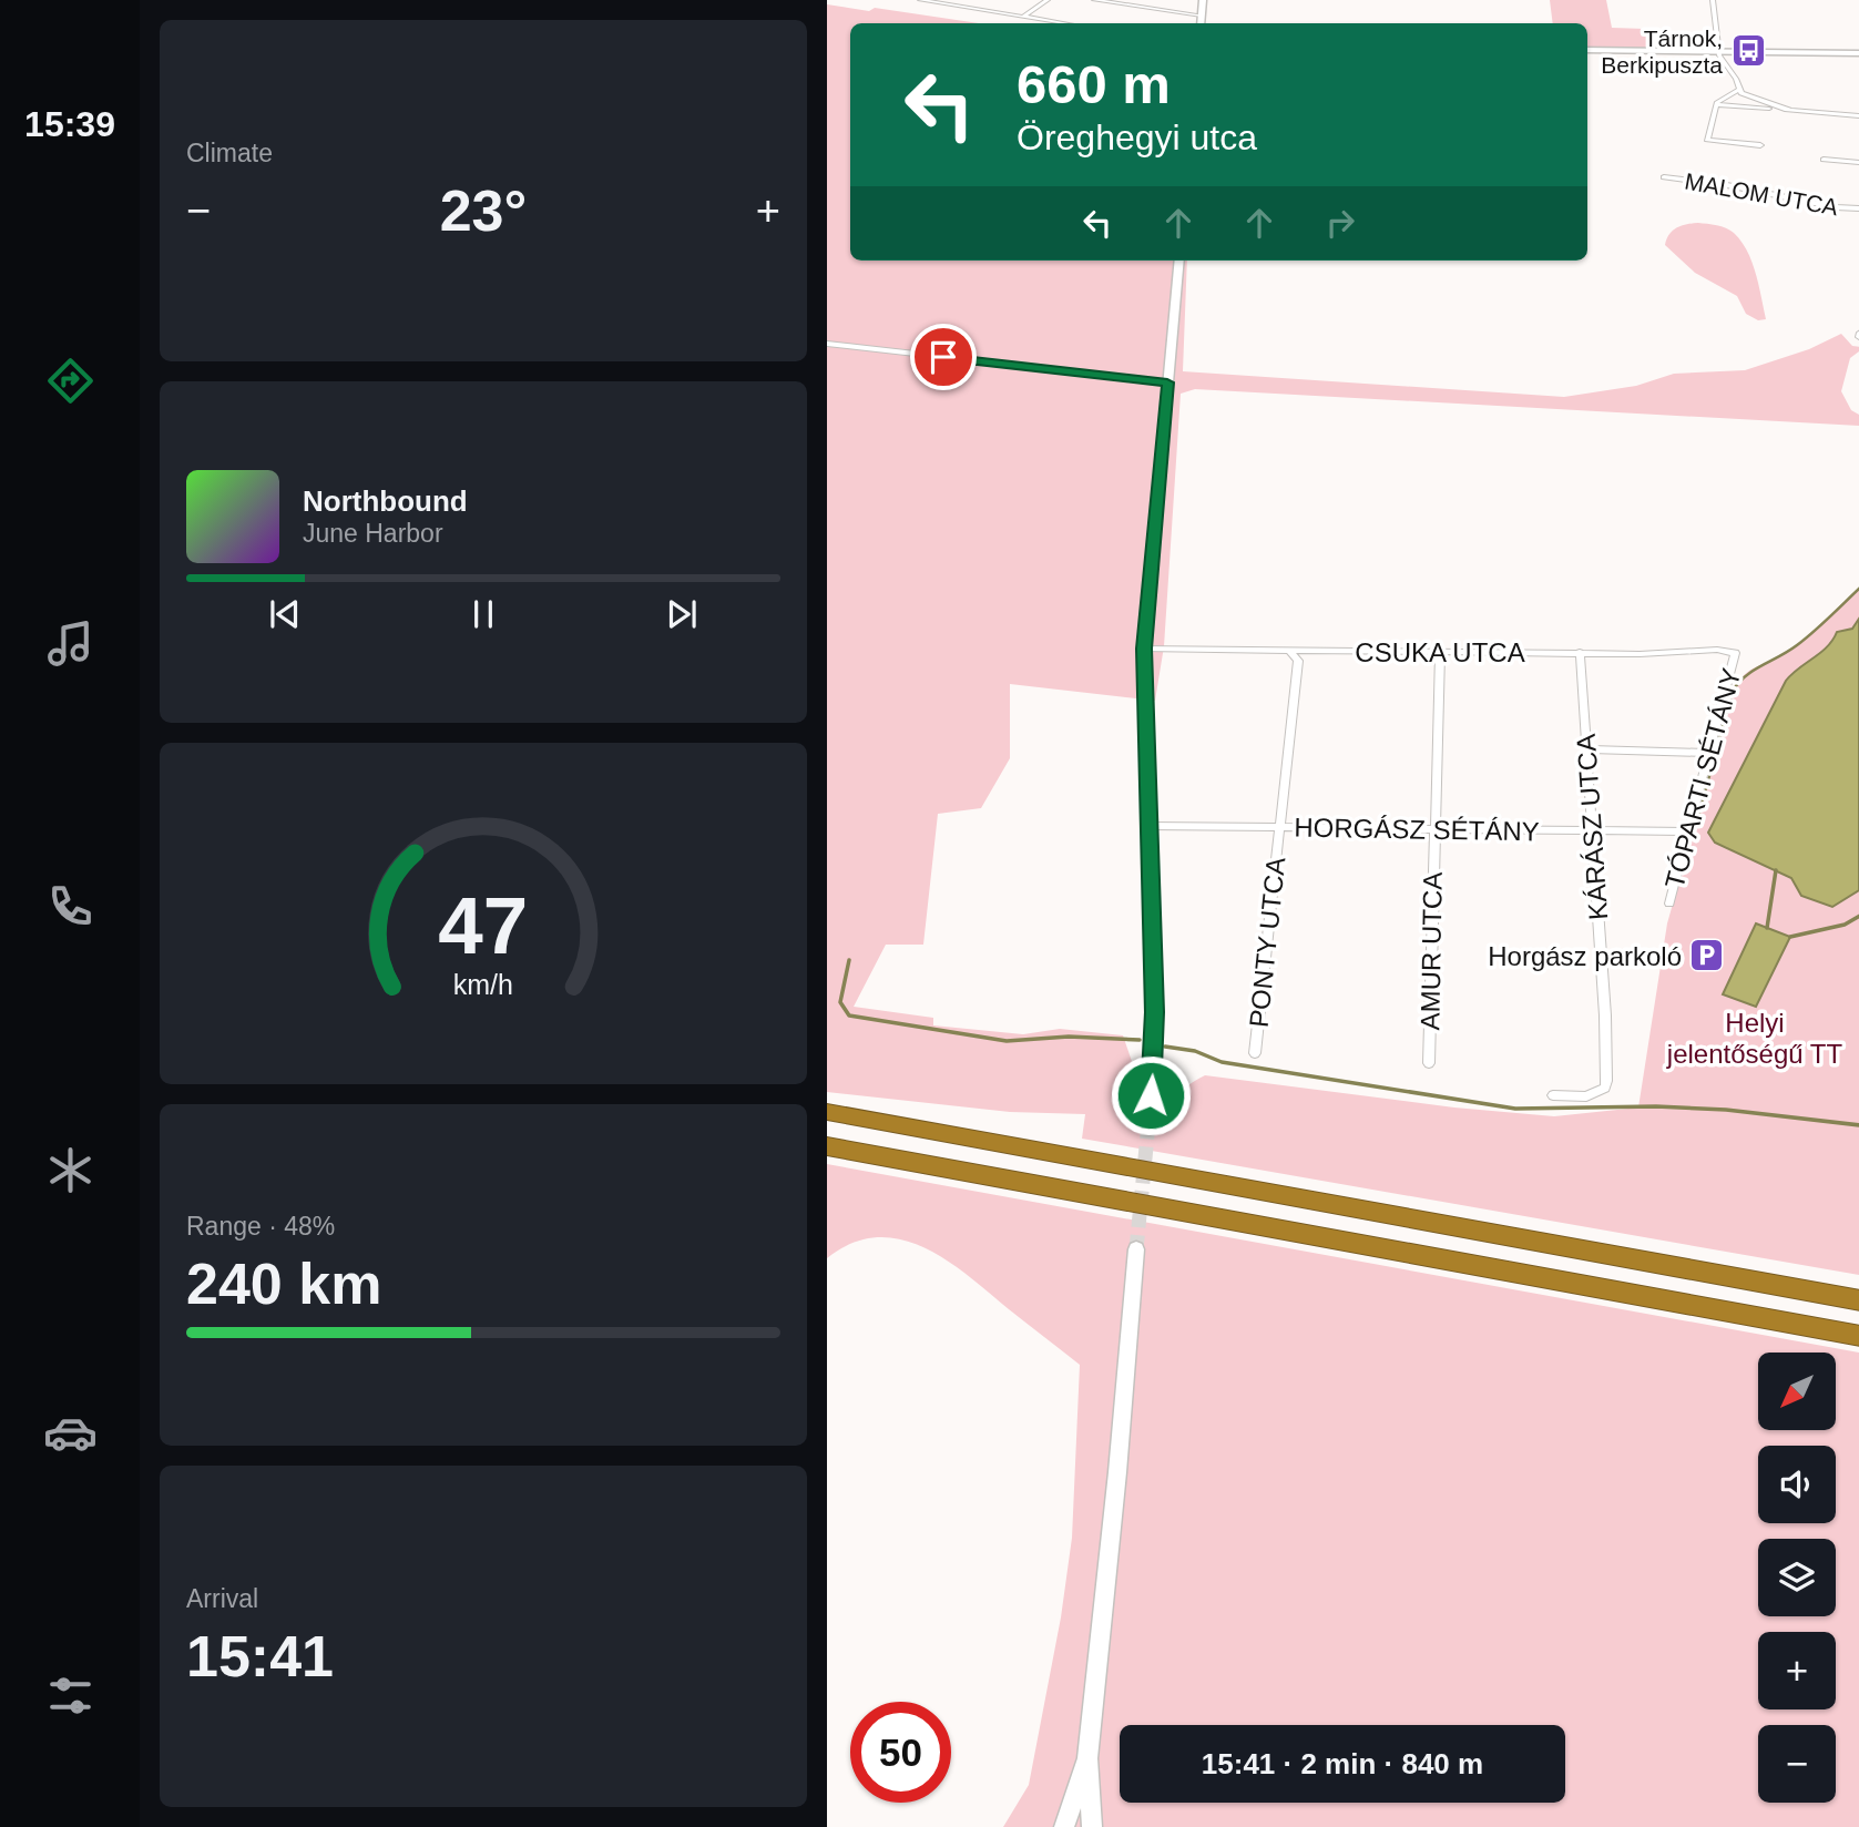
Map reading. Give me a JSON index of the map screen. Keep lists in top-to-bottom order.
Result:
{
  "streets": {
    "street": [
      "MALOM UTCA",
      "CSUKA UTCA",
      "TÓPARTI SÉTÁNY",
      "KÁRÁSZ UTCA",
      "HORGÁSZ SÉTÁNY",
      "PONTY UTCA",
      "AMUR UTCA"
    ]
  },
  "crossings": [
    ["CSUKA UTCA", "TÓPARTI SÉTÁNY"],
    ["CSUKA UTCA", "KÁRÁSZ UTCA"],
    ["CSUKA UTCA", "PONTY UTCA"],
    ["CSUKA UTCA", "AMUR UTCA"],
    ["TÓPARTI SÉTÁNY", "HORGÁSZ SÉTÁNY"],
    ["KÁRÁSZ UTCA", "HORGÁSZ SÉTÁNY"],
    ["HORGÁSZ SÉTÁNY", "PONTY UTCA"],
    ["HORGÁSZ SÉTÁNY", "AMUR UTCA"]
  ],
  "parks": ["Helyi jelentőségű TT"],
  "places": {
    "bus stop": ["Tárnok, Berkipuszta"],
    "parking": ["Horgász parkoló"]
  },
  "north": "bottom left",
  "page": {
    "tabs": "15:39",
    "tile": [
      "Climate",
      ["Range · 48%", "240 km"],
      ["Arrival", "15:41"]
    ],
    "turn": ["660 m", "Öreghegyi utca"],
    "heat": ["−", "23°", "+"],
    "song": ["Northbound", "June Harbor"],
    "map_buttons": ["+", "−"],
    "limit": "50",
    "trip": "15:41 · 2 min · 840 m",
    "gauge": ["47", "km/h"]
  }
}
